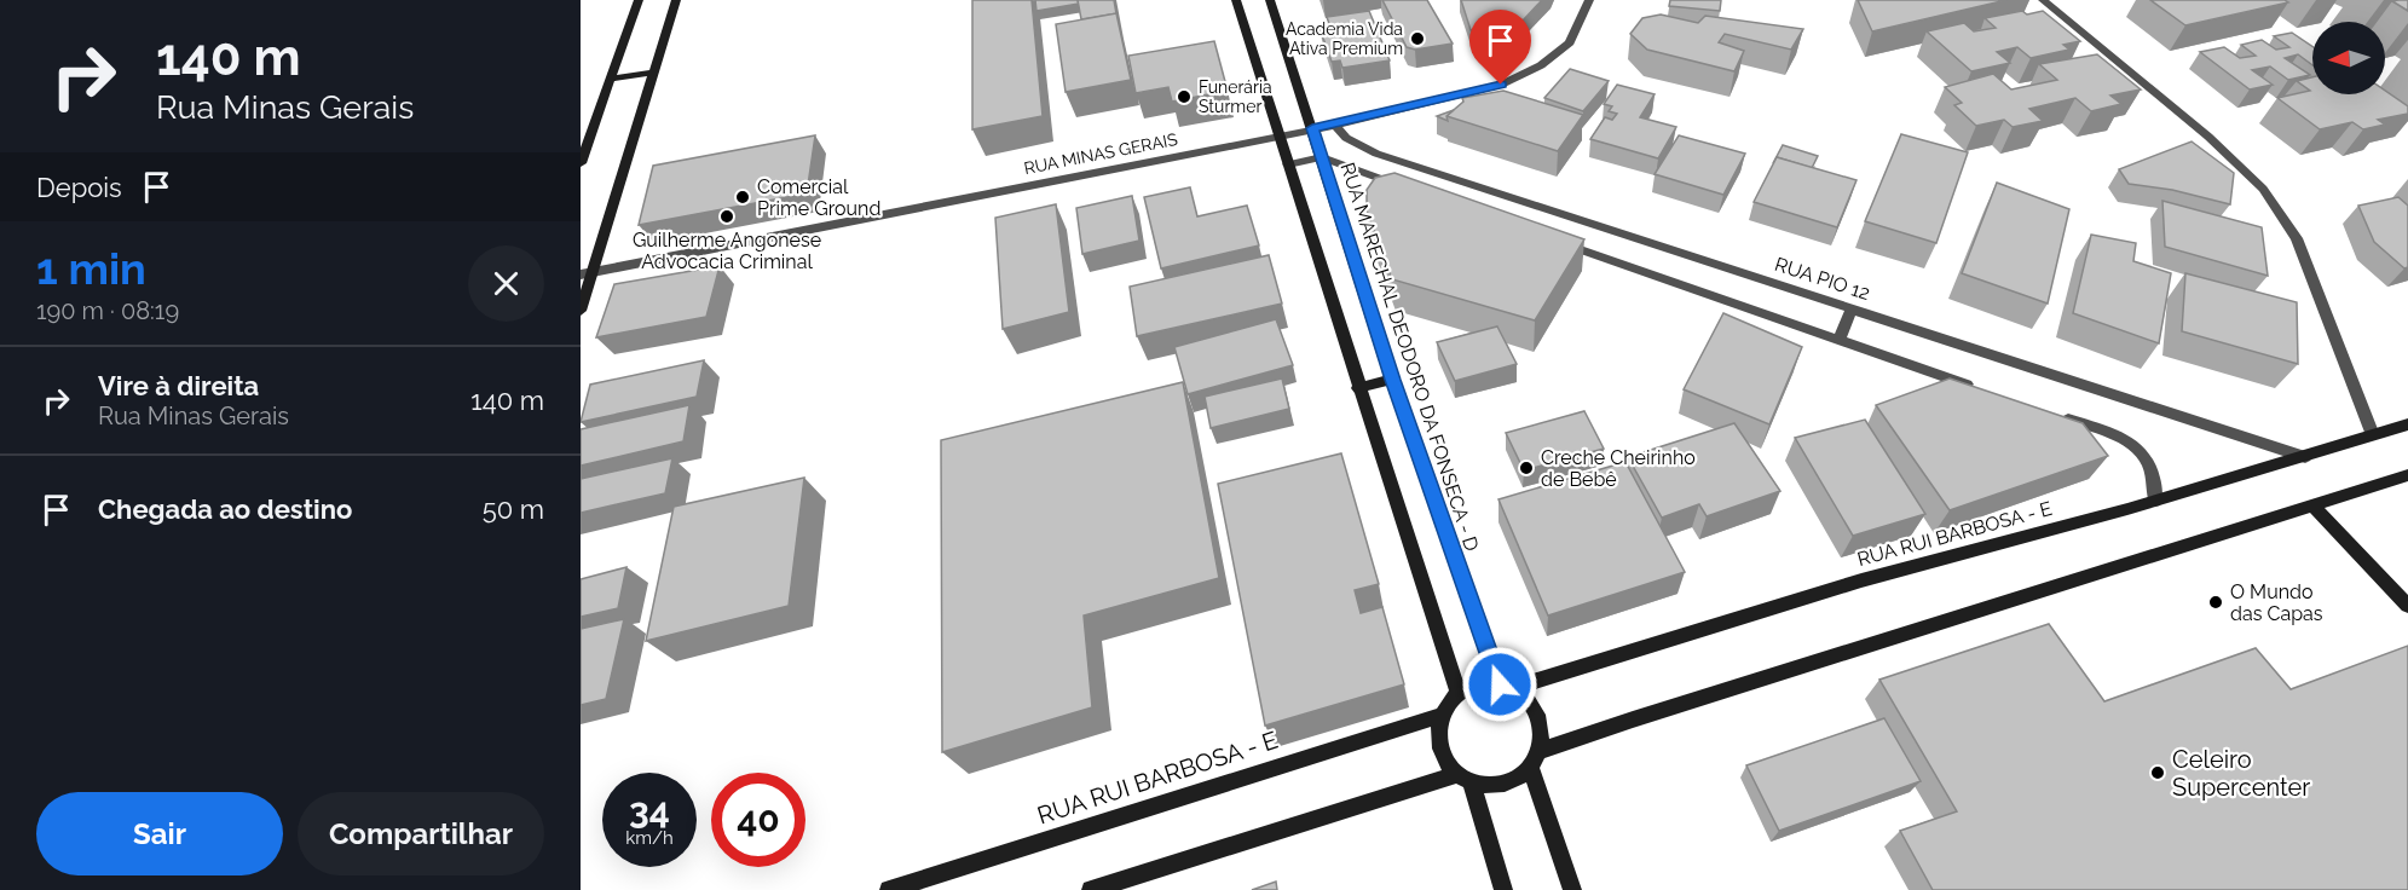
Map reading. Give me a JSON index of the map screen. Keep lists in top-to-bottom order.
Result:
{
  "streets": {
    "street": [
      "RUA MINAS GERAIS",
      "RUA PIO 12",
      "RUA MARECHAL DEODORO DA FONSECA - D",
      "RUA RUI BARBOSA - E"
    ]
  },
  "crossings": [
    ["RUA MINAS GERAIS", "RUA PIO 12"],
    ["RUA MINAS GERAIS", "RUA MARECHAL DEODORO DA FONSECA - D"],
    ["RUA PIO 12", "RUA RUI BARBOSA - E"],
    ["RUA MARECHAL DEODORO DA FONSECA - D", "RUA RUI BARBOSA - E"]
  ],
  "places": [
    "Academia Vida Ativa Premium",
    "Funerária Sturmer",
    "Comercial Prime Ground",
    "Guilherme Angonese Advocacia Criminal",
    "Creche Cheirinho de Bebê",
    "O Mundo das Capas",
    "Celeiro Supercenter"
  ],
  "north": "left",
  "page": {
    "turn": ["140 m", "Rua Minas Gerais"],
    "then": "Depois",
    "heading": ["1 min", "190 m · 08:19"],
    "list": [
      {
        "name": "Vire à direita",
        "note": "Rua Minas Gerais",
        "value": "140 m"
      },
      {
        "name": "Chegada ao destino",
        "value": "50 m"
      }
    ],
    "speed": "34 km/h",
    "limit": "40",
    "buttons": ["Sair", "Compartilhar"]
  }
}
